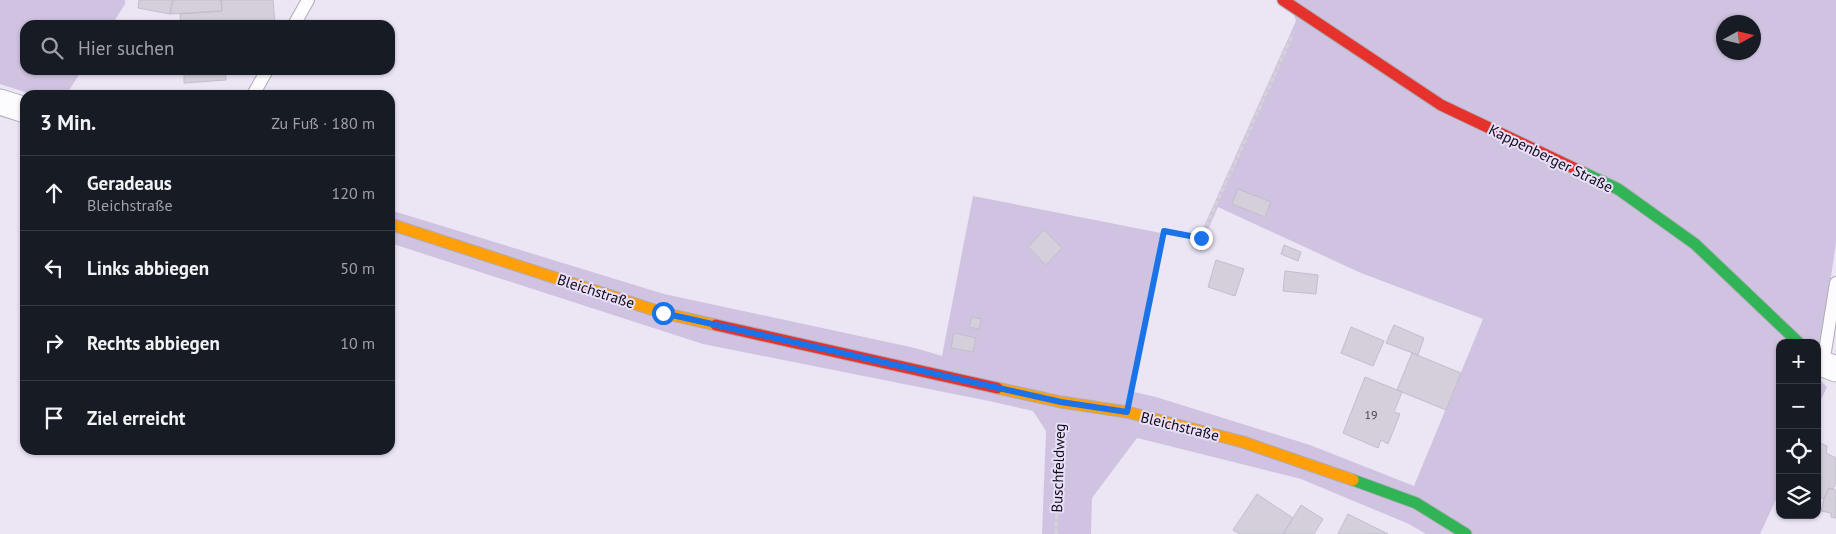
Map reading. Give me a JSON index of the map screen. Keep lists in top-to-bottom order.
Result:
{
  "streets": {
    "street": ["Kappenberger Straße", "Bleichstraße"],
    "path": ["Buschfeldweg"]
  },
  "crossings": [
    ["Bleichstraße", "Buschfeldweg"]
  ],
  "house_numbers": ["19"],
  "north": "right",
  "page": {
    "search": "Hier suchen",
    "heading": ["3 Min.", "Zu Fuß · 180 m"],
    "list": [
      ["Geradeaus", "Bleichstraße", "120 m"],
      ["Links abbiegen", "50 m"],
      ["Rechts abbiegen", "10 m"],
      "Ziel erreicht"
    ],
    "map_buttons": ["+", "−"]
  }
}
